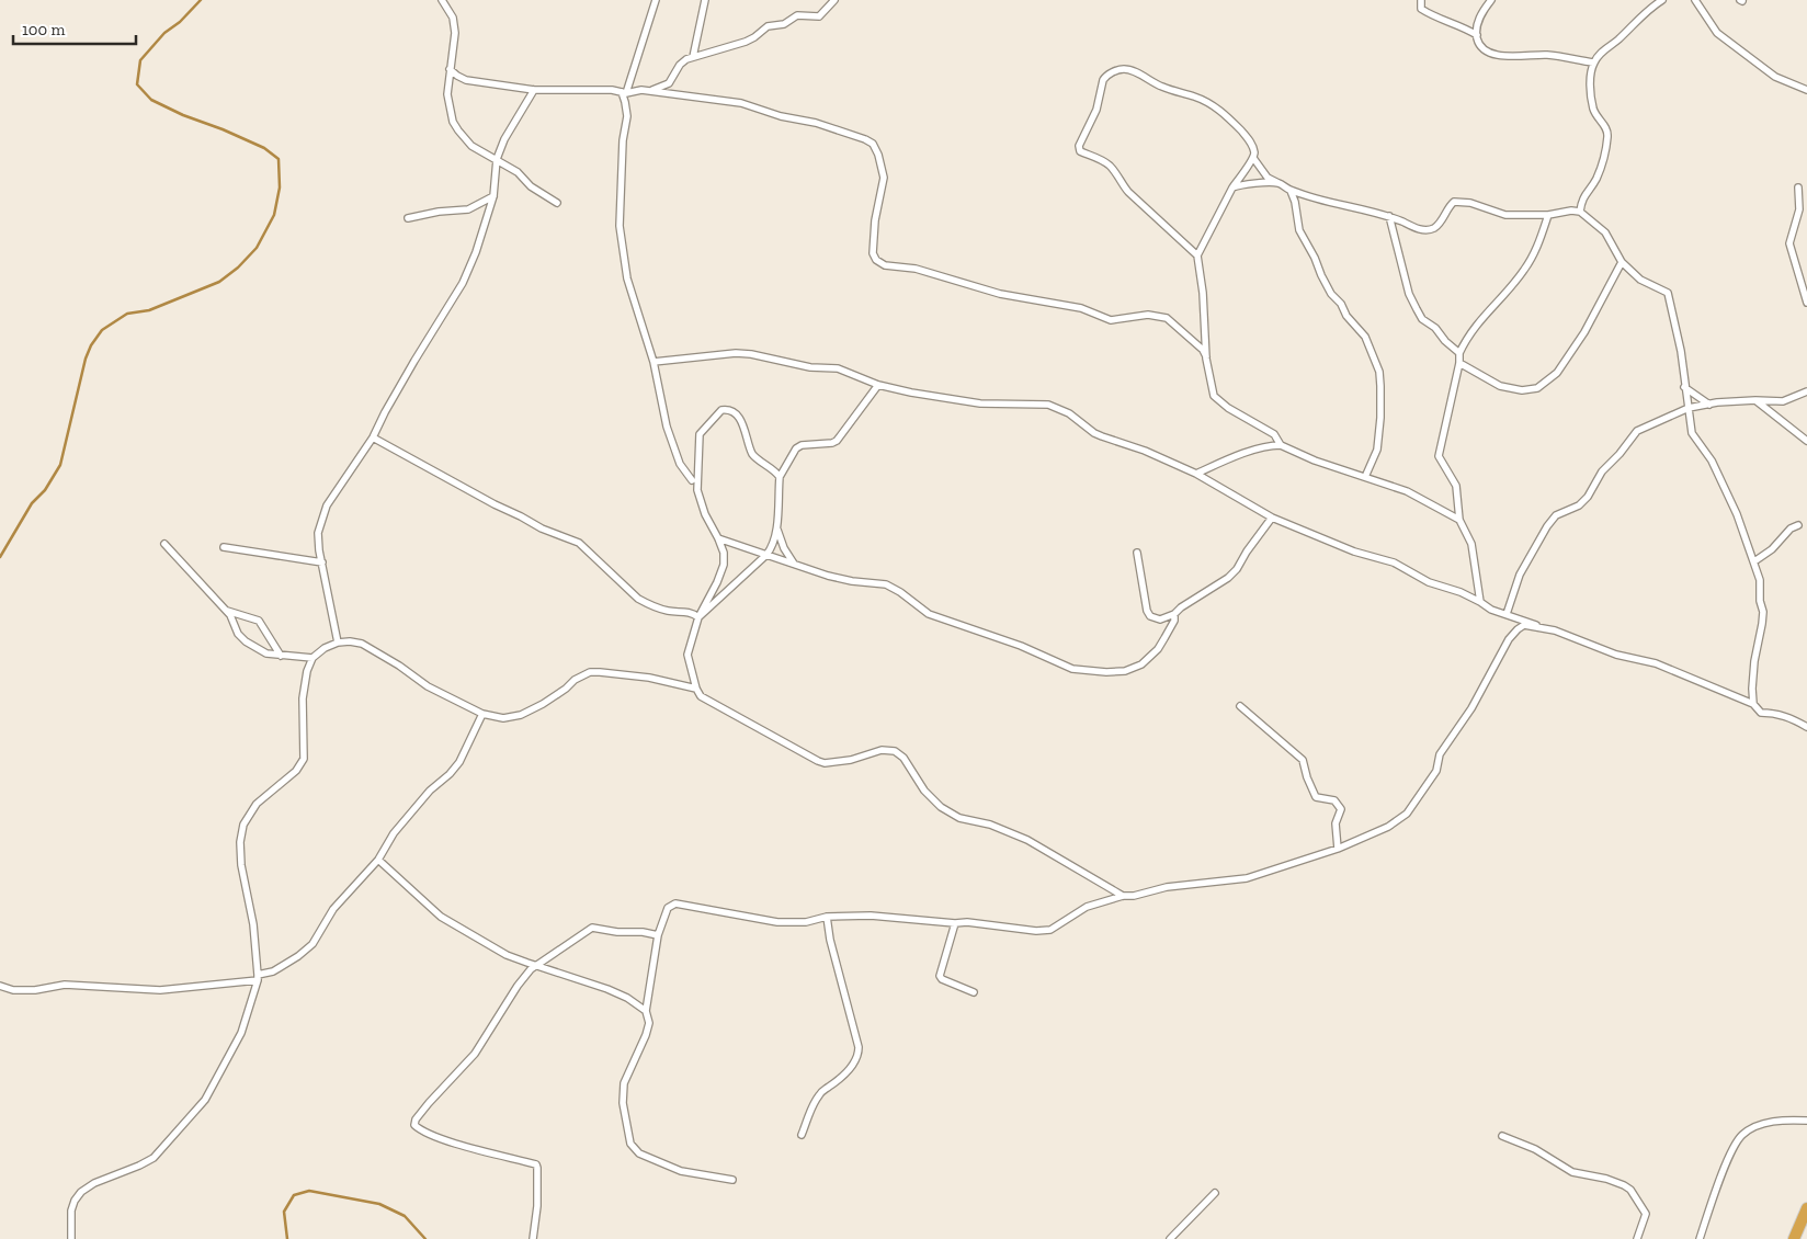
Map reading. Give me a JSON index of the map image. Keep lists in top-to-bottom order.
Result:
{
  "scale_bar": "100 m"
}
